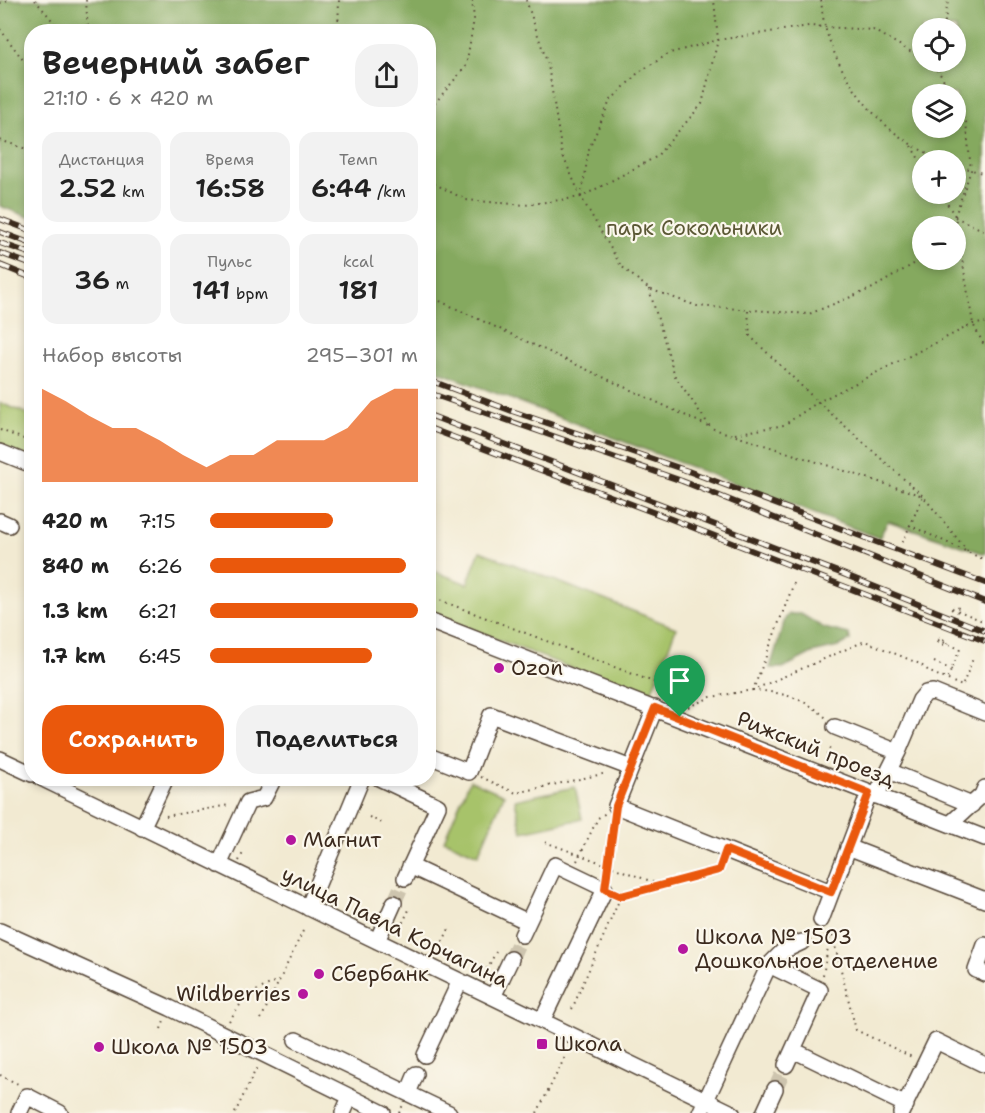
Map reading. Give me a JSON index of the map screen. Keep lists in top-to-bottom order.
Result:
{
  "streets": {
    "street": ["Рижский проезд", "улица Павла Корчагина"]
  },
  "parks": ["парк Сокольники"],
  "places": {
    "other": [
      "Ozon",
      "Магнит",
      "Школа № 1503 Дошкольное отделение",
      "Сбербанк",
      "Wildberries",
      "Школа № 1503"
    ],
    "transit": ["Школа"]
  },
  "page": {
    "map_buttons": ["+", "−"],
    "heading": ["Вечерний забег", "21:10 · 6 × 420 m"],
    "stats": [
      ["Дистанция", "2.52 km"],
      ["Время", "16:58"],
      ["Темп", "6:44 /km"],
      ["36 m"],
      ["Пульс", "141 bpm"],
      ["kcal", "181"]
    ],
    "chart": ["Набор высоты", "295–301 m"],
    "list": [
      {
        "name": "420 m",
        "note": "7:15"
      },
      {
        "name": "840 m",
        "note": "6:26"
      },
      {
        "name": "1.3 km",
        "note": "6:21"
      },
      {
        "name": "1.7 km",
        "note": "6:45"
      }
    ],
    "buttons": ["Сохранить", "Поделиться"]
  }
}
